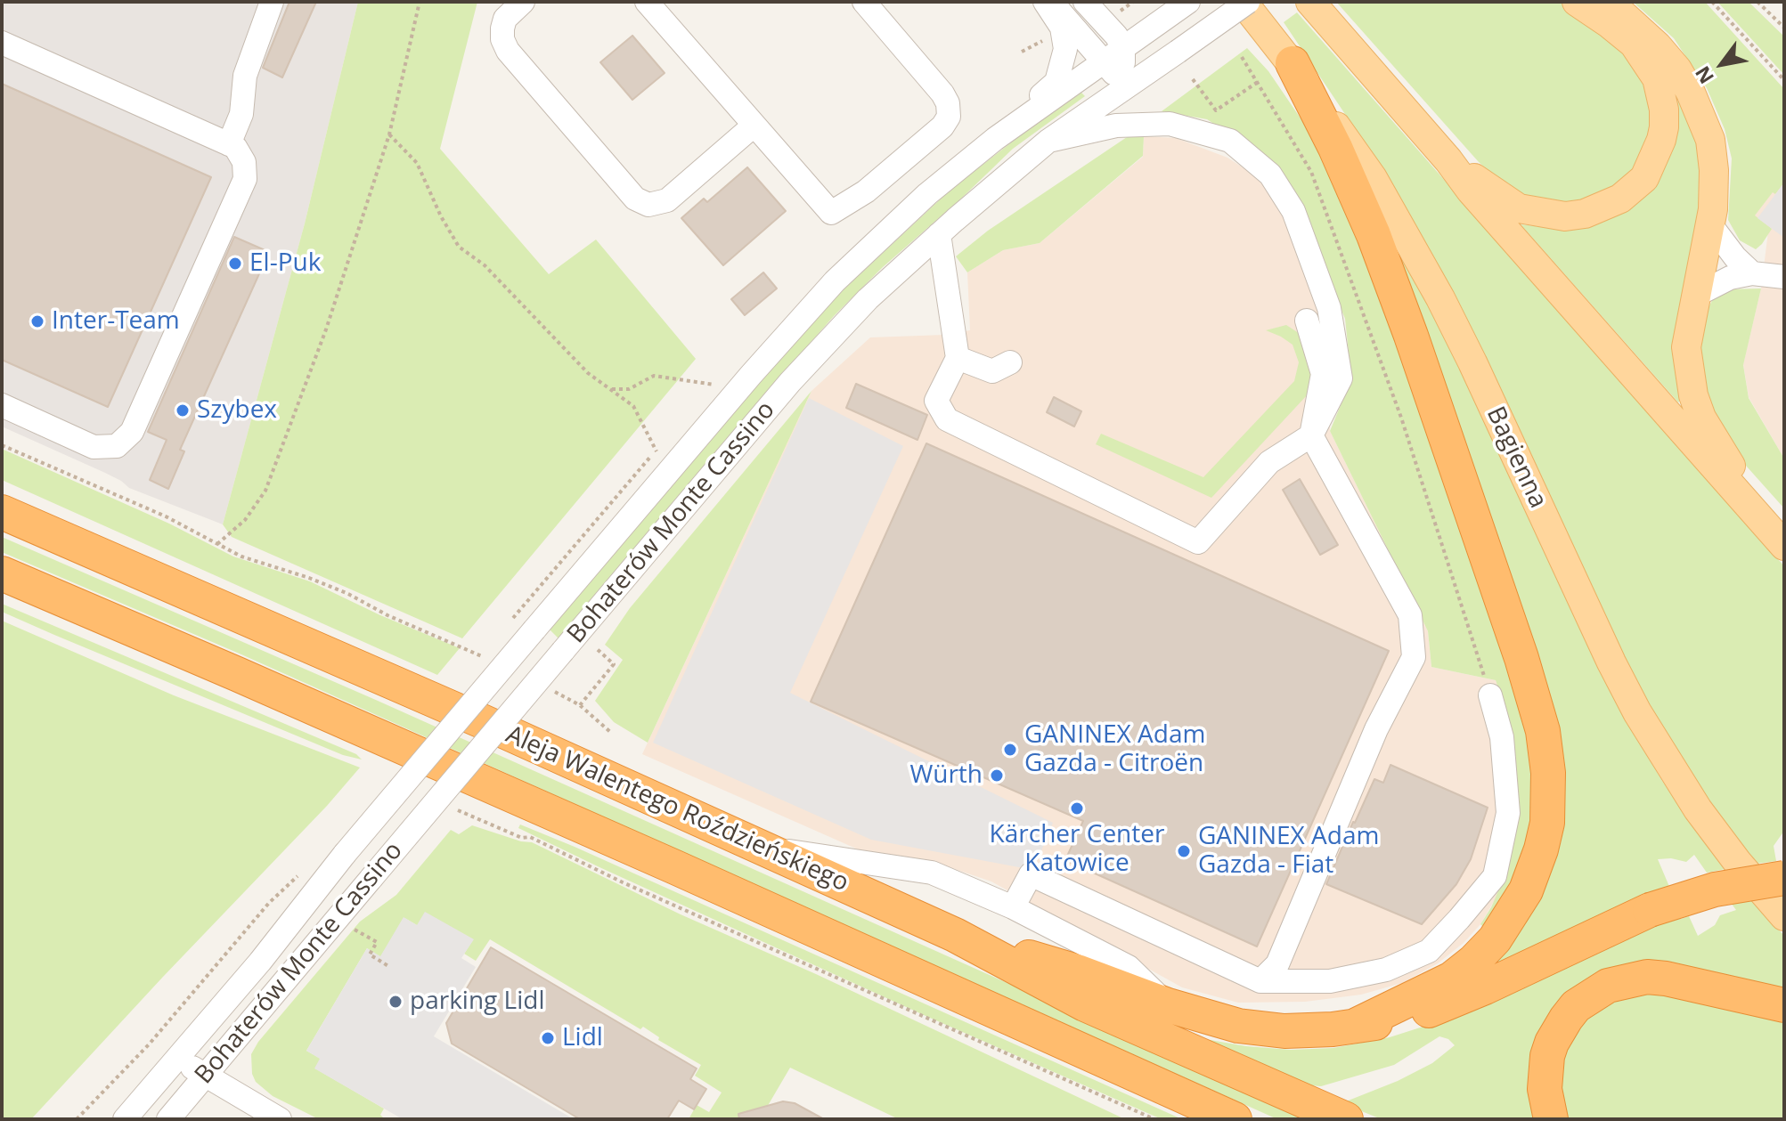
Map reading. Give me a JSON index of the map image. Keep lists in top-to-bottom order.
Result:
{
  "streets": {
    "highway": ["Aleja Walentego Roździeńskiego"],
    "main road": ["Bagienna"],
    "street": ["Bohaterów Monte Cassino"]
  },
  "places": [
    "El-Puk",
    "Inter-Team",
    "Szybex",
    "GANINEX Adam Gazda - Citroën",
    "Würth",
    "Kärcher Center Katowice",
    "GANINEX Adam Gazda - Fiat",
    "parking Lidl",
    "Lidl"
  ],
  "north": "bottom left"
}
